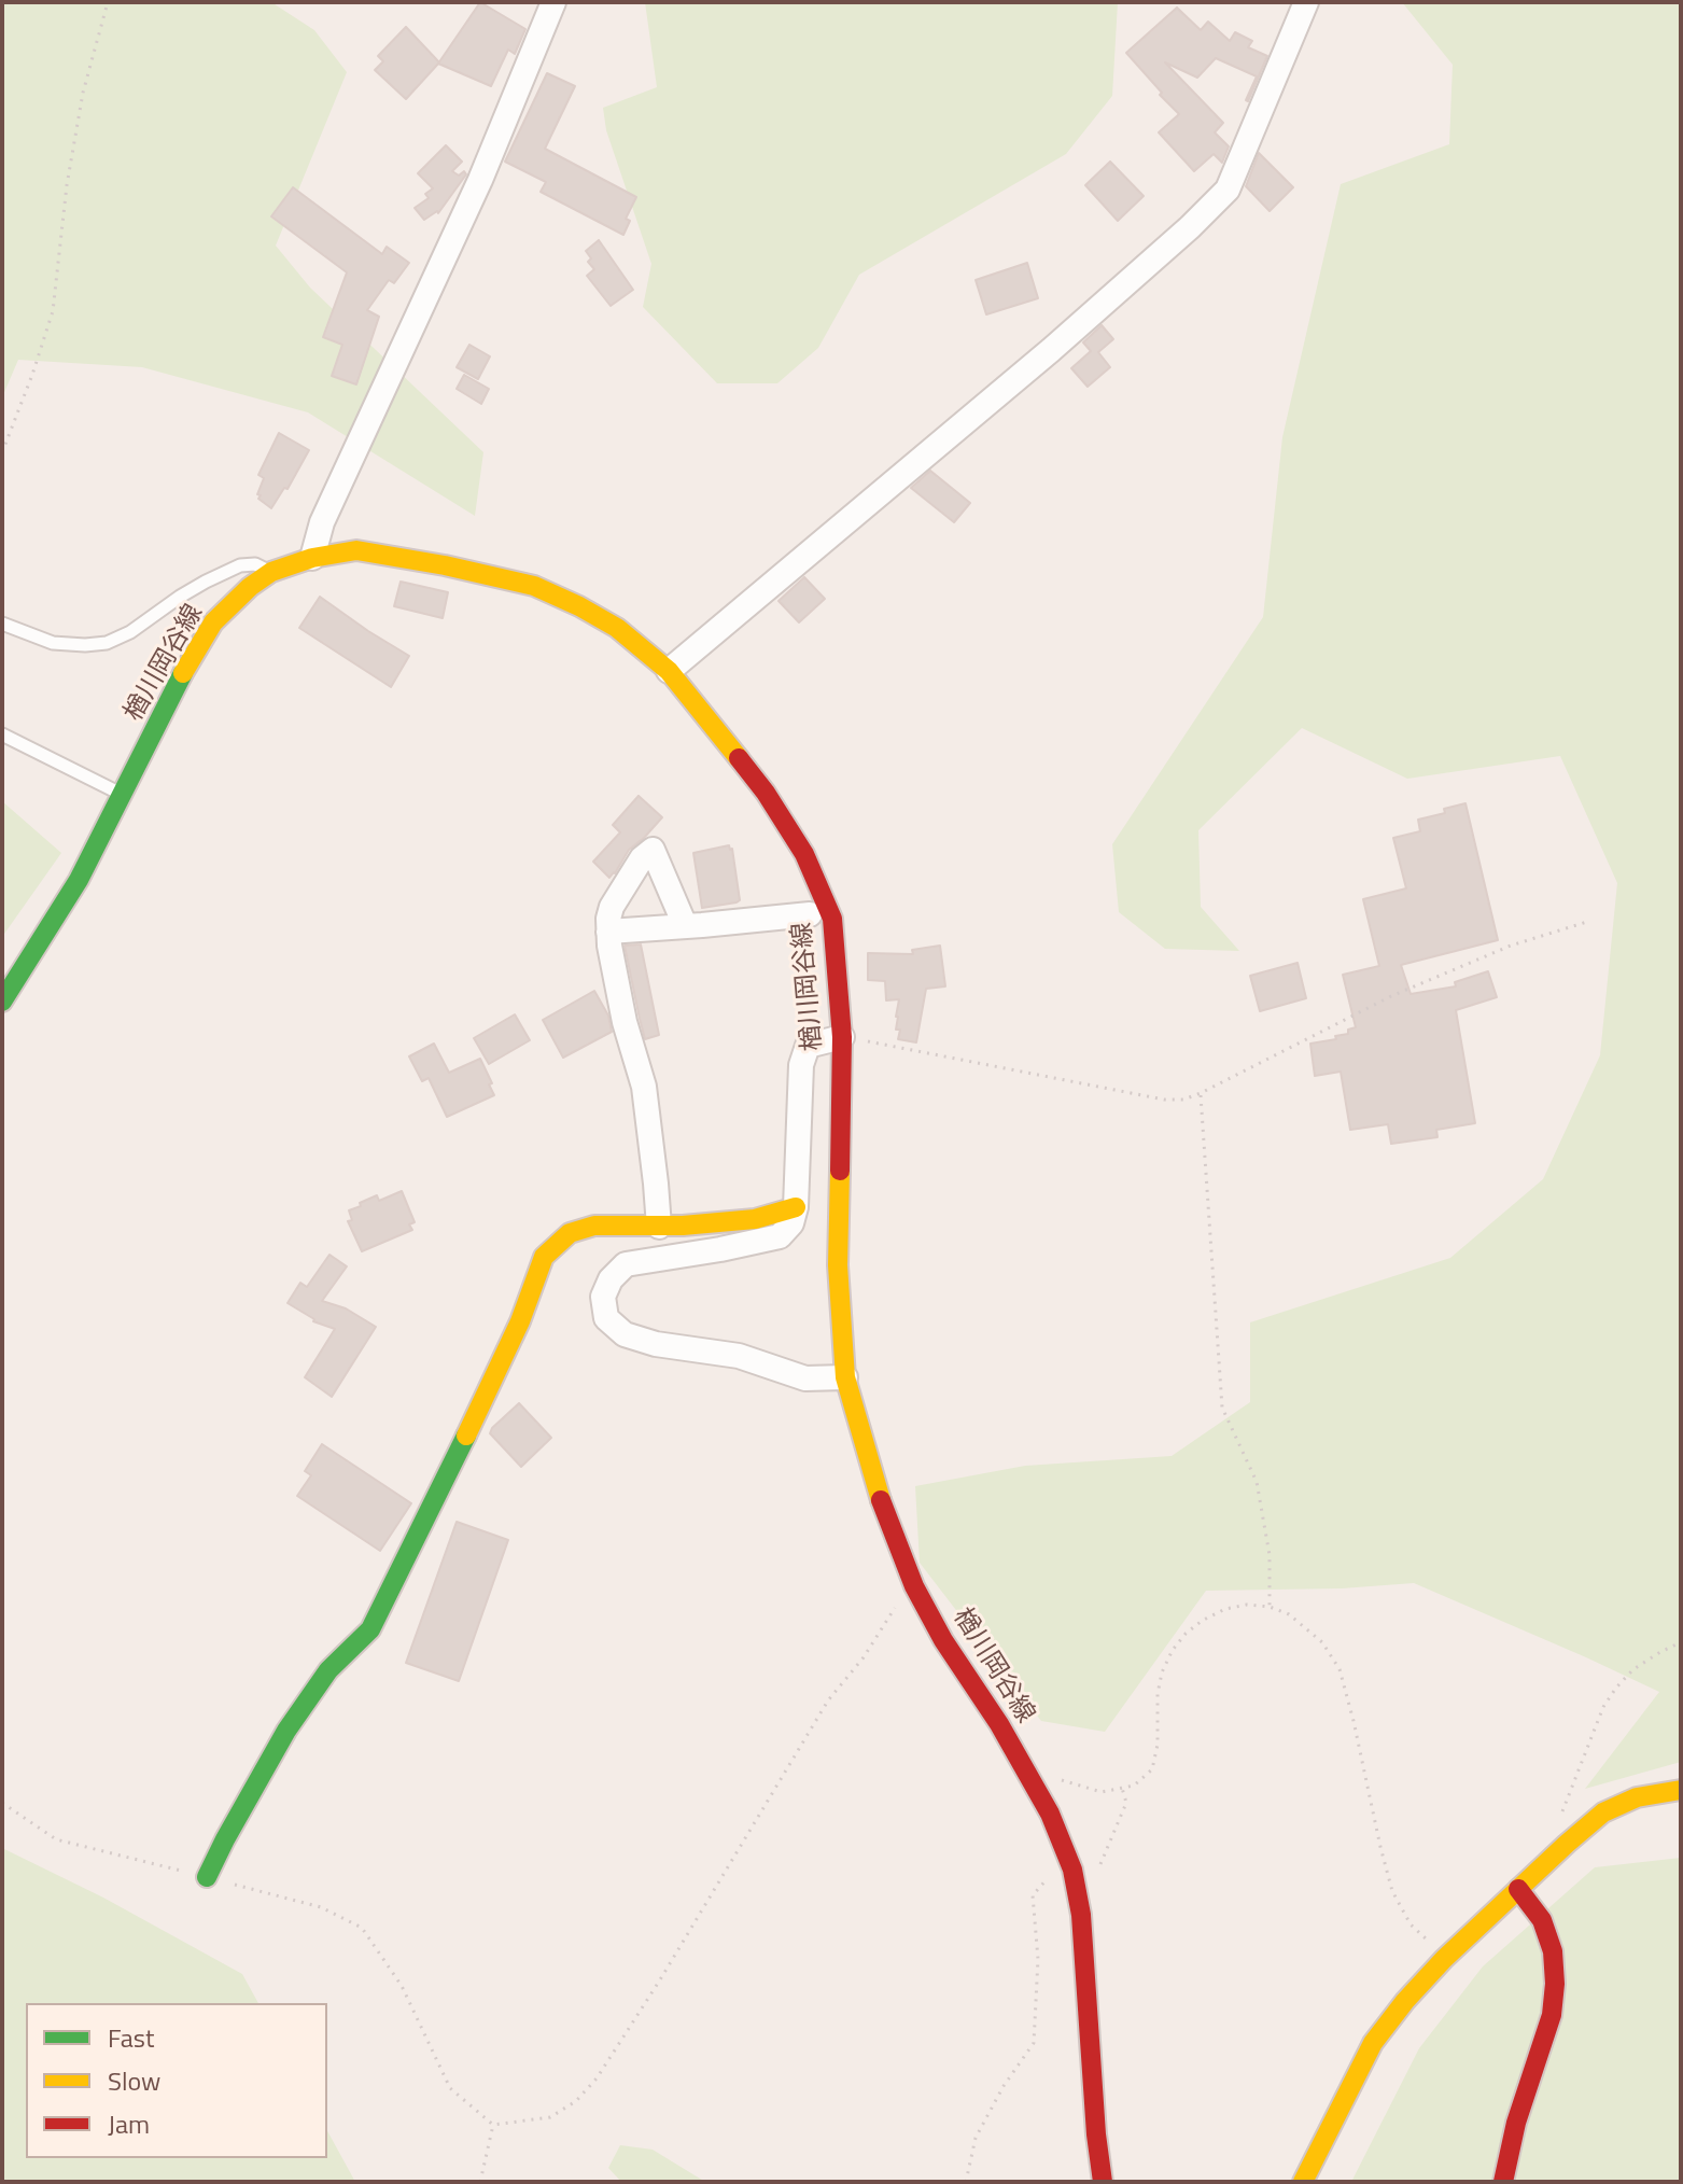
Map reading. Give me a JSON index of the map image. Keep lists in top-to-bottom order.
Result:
{
  "streets": {
    "main road": ["楢川岡谷線"]
  },
  "legend": ["Fast", "Slow", "Jam"]
}
